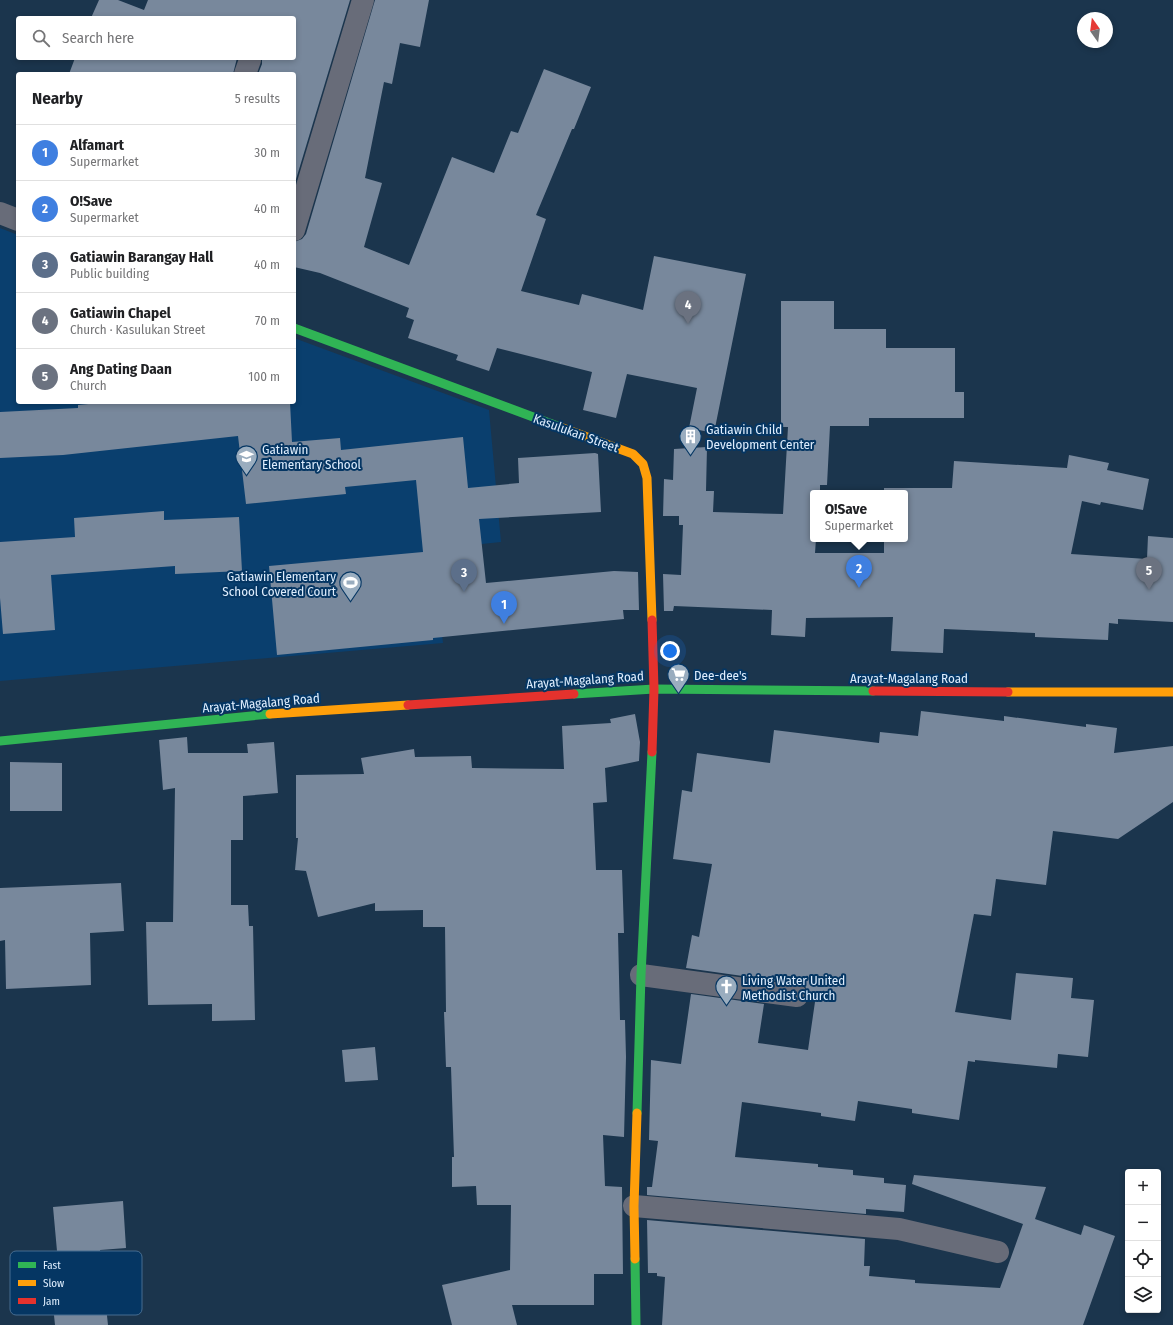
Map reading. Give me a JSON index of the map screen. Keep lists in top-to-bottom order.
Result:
{
  "streets": {
    "street": ["Kasulukan Street", "Arayat-Magalang Road"]
  },
  "crossings": [
    ["Kasulukan Street", "Arayat-Magalang Road"]
  ],
  "places": {
    "building": ["Gatiawin Child Development Center"],
    "school or university": ["Gatiawin Elementary School"],
    "sports": ["Gatiawin Elementary School Covered Court"],
    "supermarket": ["Dee-dee's"],
    "church": ["Living Water United Methodist Church"]
  },
  "legend": ["Fast", "Slow", "Jam"],
  "north": "top",
  "page": {
    "search": "Search here",
    "heading": ["Nearby", "5 results"],
    "list": [
      {
        "mark": "1",
        "name": "Alfamart",
        "note": "Supermarket",
        "value": "30 m"
      },
      {
        "mark": "2",
        "name": "O!Save",
        "note": "Supermarket",
        "value": "40 m"
      },
      {
        "mark": "3",
        "name": "Gatiawin Barangay Hall",
        "note": "Public building",
        "value": "40 m"
      },
      {
        "mark": "4",
        "name": "Gatiawin Chapel",
        "note": "Church · Kasulukan Street",
        "value": "70 m"
      },
      {
        "mark": "5",
        "name": "Ang Dating Daan",
        "note": "Church",
        "value": "100 m"
      }
    ],
    "pins": [
      "4",
      "2",
      "5",
      "3",
      "1"
    ],
    "popup": ["O!Save", "Supermarket"],
    "map_buttons": ["+", "−"]
  }
}
